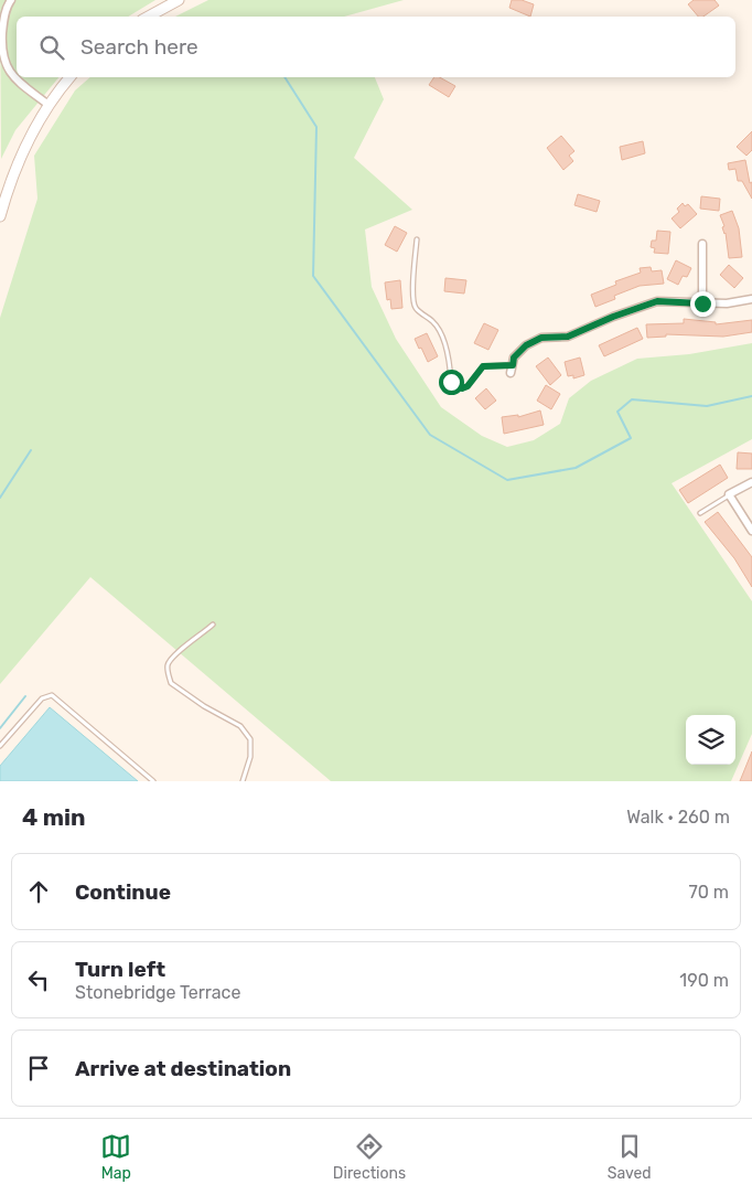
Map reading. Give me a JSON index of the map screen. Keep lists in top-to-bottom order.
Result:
{
  "page": {
    "search": "Search here",
    "heading": ["4 min", "Walk · 260 m"],
    "list": [
      ["Continue", "70 m"],
      ["Turn left", "Stonebridge Terrace", "190 m"],
      "Arrive at destination"
    ],
    "nav": ["Map", "Directions", "Saved"]
  }
}
